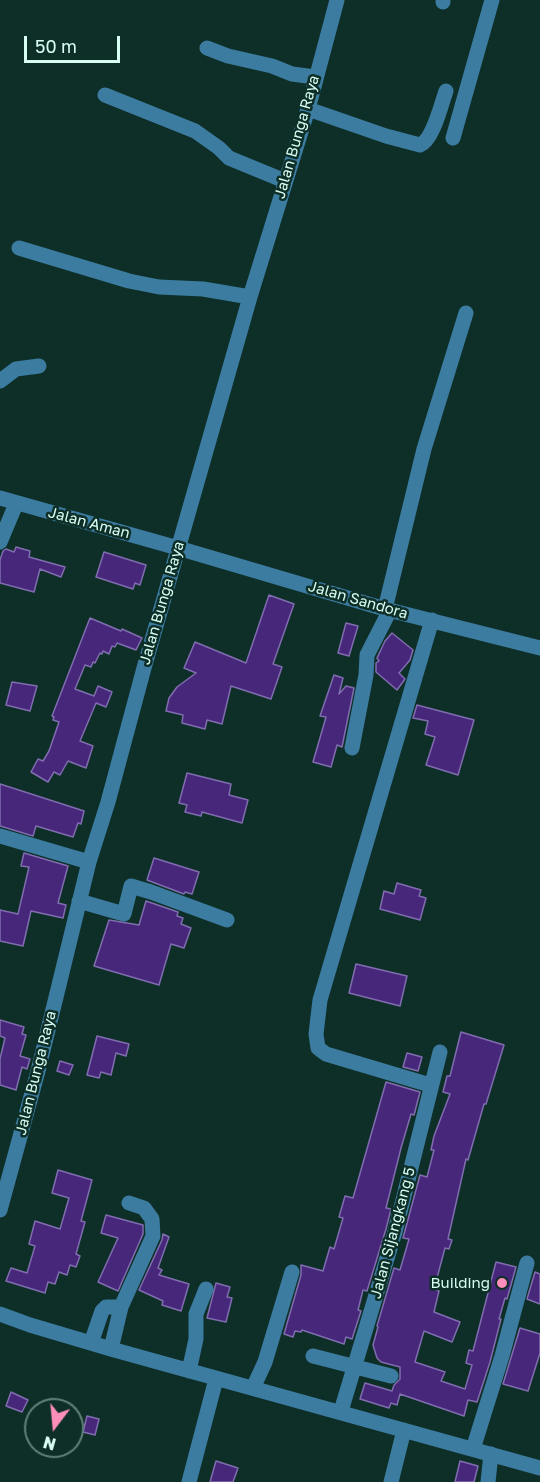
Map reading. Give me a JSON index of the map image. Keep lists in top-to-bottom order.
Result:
{
  "streets": {
    "street": [
      "Jalan Bunga Raya",
      "Jalan Aman",
      "Jalan Sandora",
      "Jalan Sijangkang 5"
    ]
  },
  "crossings": [
    ["Jalan Bunga Raya", "Jalan Aman"],
    ["Jalan Bunga Raya", "Jalan Sandora"],
    ["Jalan Aman", "Jalan Sandora"]
  ],
  "places": ["Building"],
  "scale_bar": "50 m",
  "north": "bottom"
}
